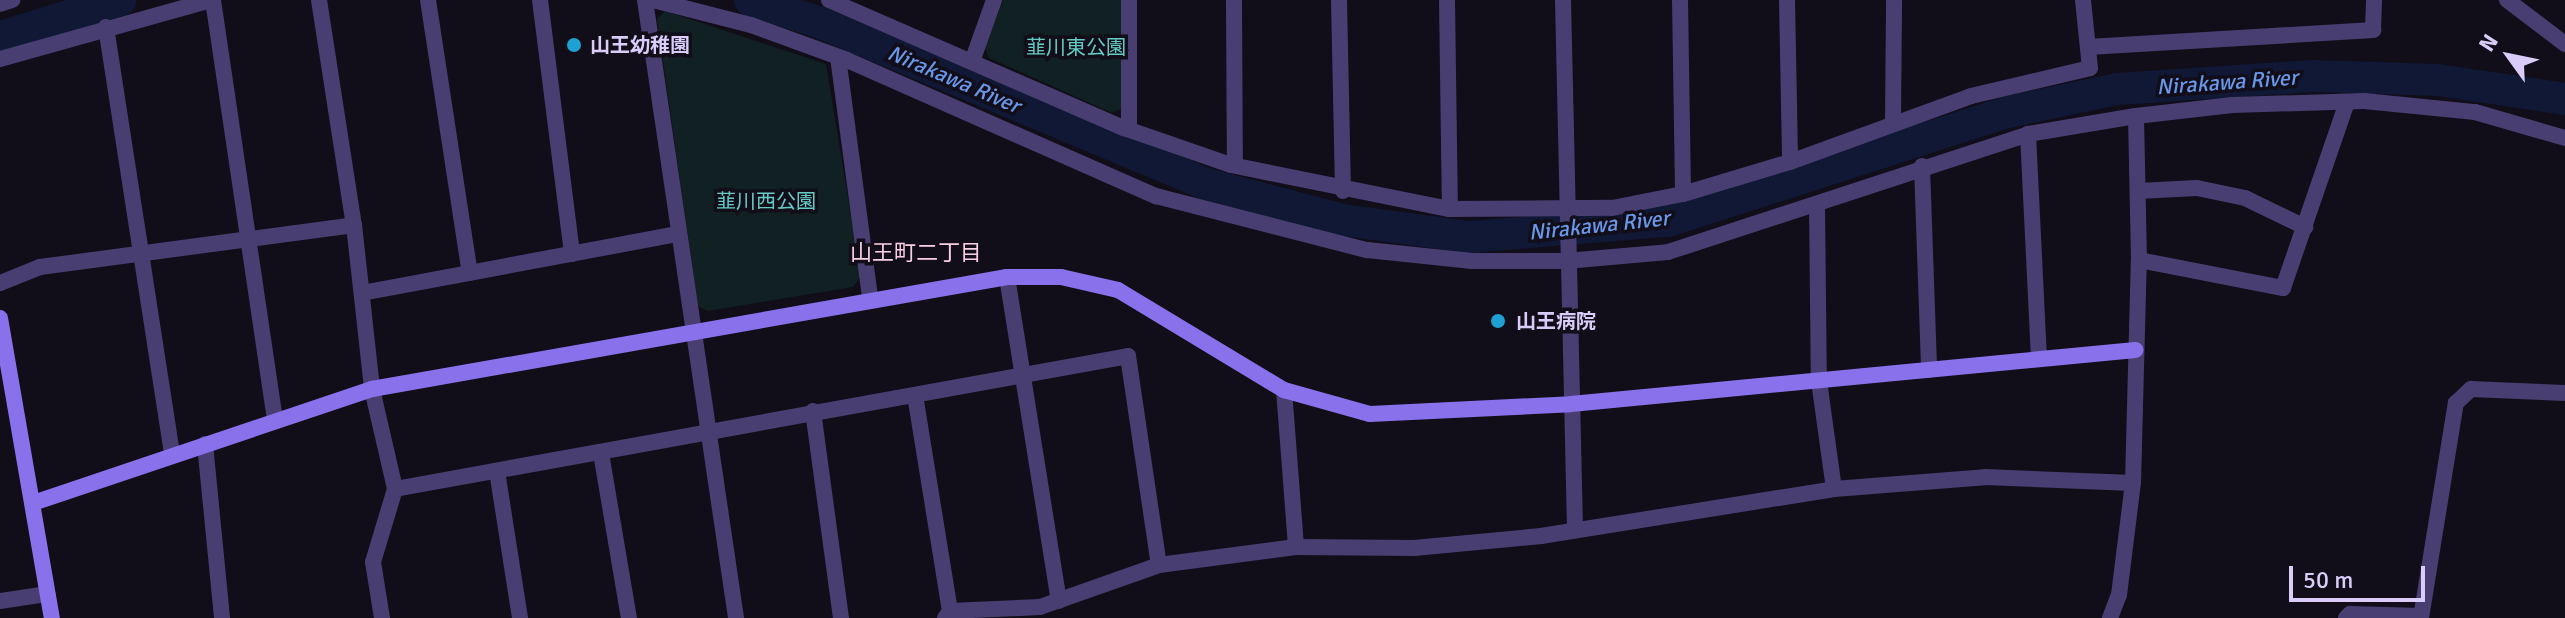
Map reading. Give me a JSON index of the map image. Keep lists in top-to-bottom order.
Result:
{
  "districts": ["山王町二丁目"],
  "water": ["Nirakawa River"],
  "parks": ["韮川東公園", "韮川西公園"],
  "places": ["山王幼稚園", "山王病院"],
  "scale_bar": "50 m",
  "north": "top left"
}
